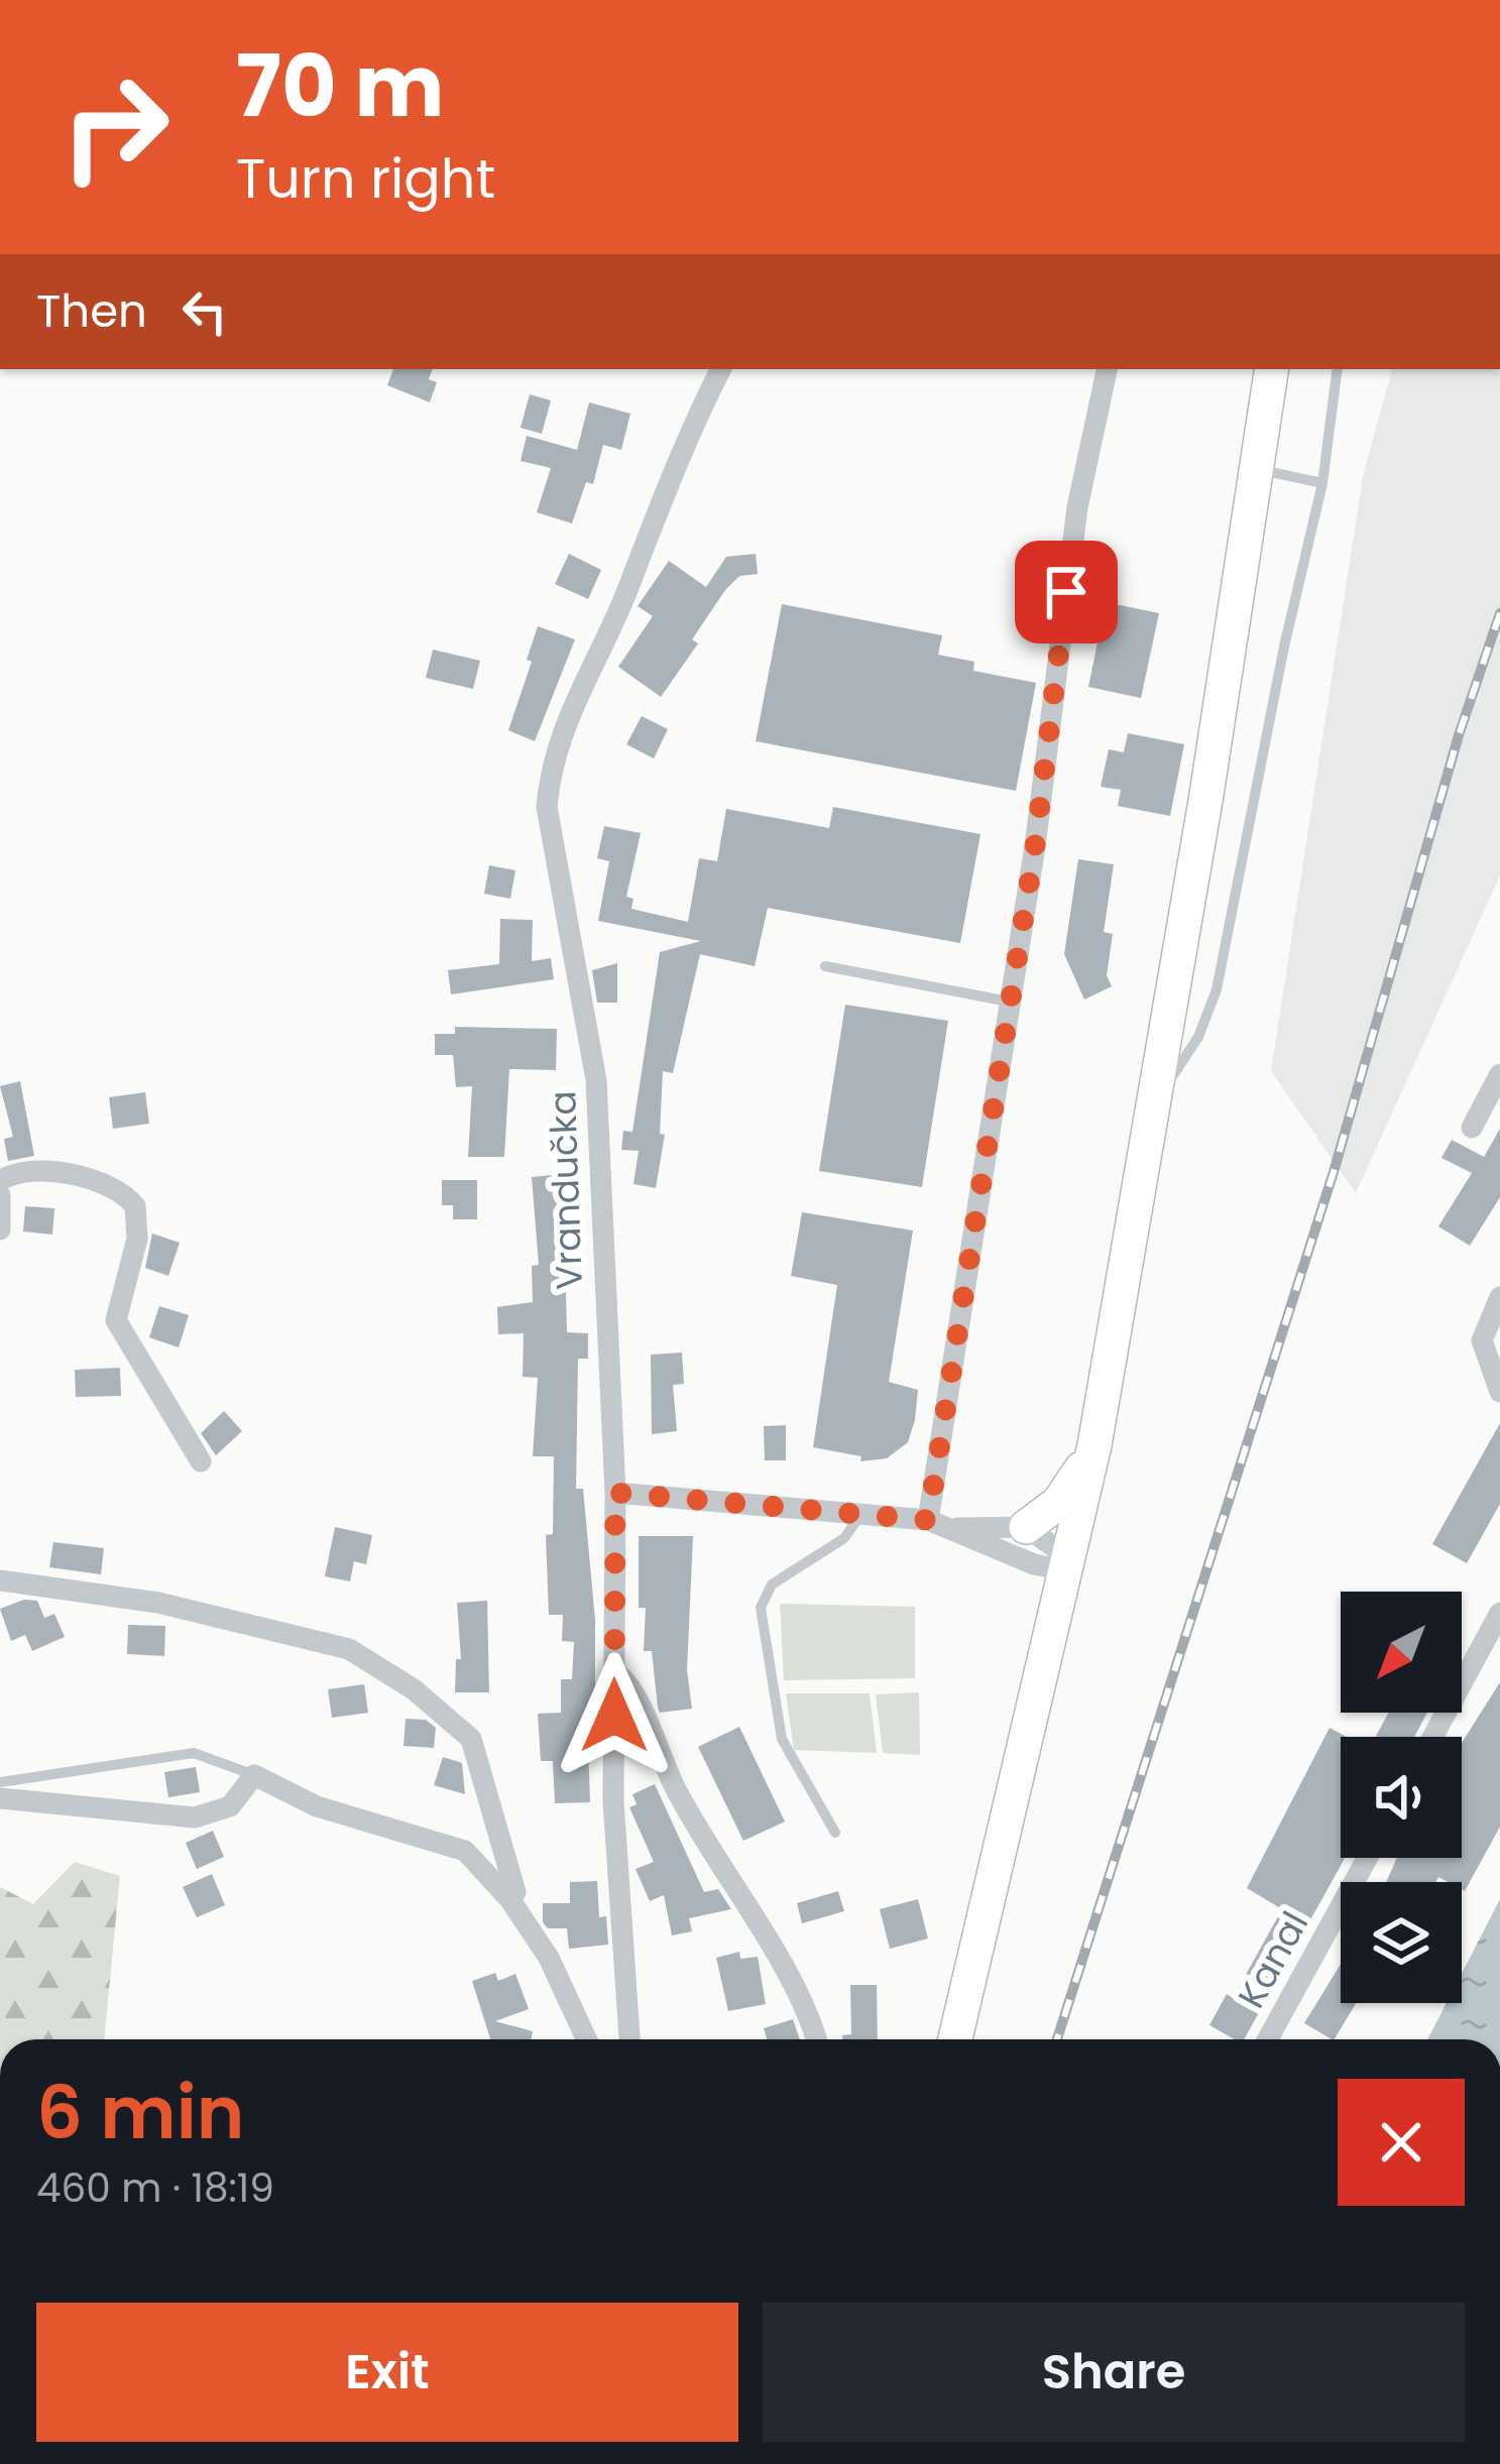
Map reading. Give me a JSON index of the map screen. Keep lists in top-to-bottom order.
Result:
{
  "streets": {
    "street": ["Vrandučka", "Kanal"]
  },
  "north": "bottom left",
  "page": {
    "turn": ["70 m", "Turn right"],
    "then": "Then",
    "heading": ["6 min", "460 m · 18:19"],
    "buttons": ["Exit", "Share"]
  }
}
